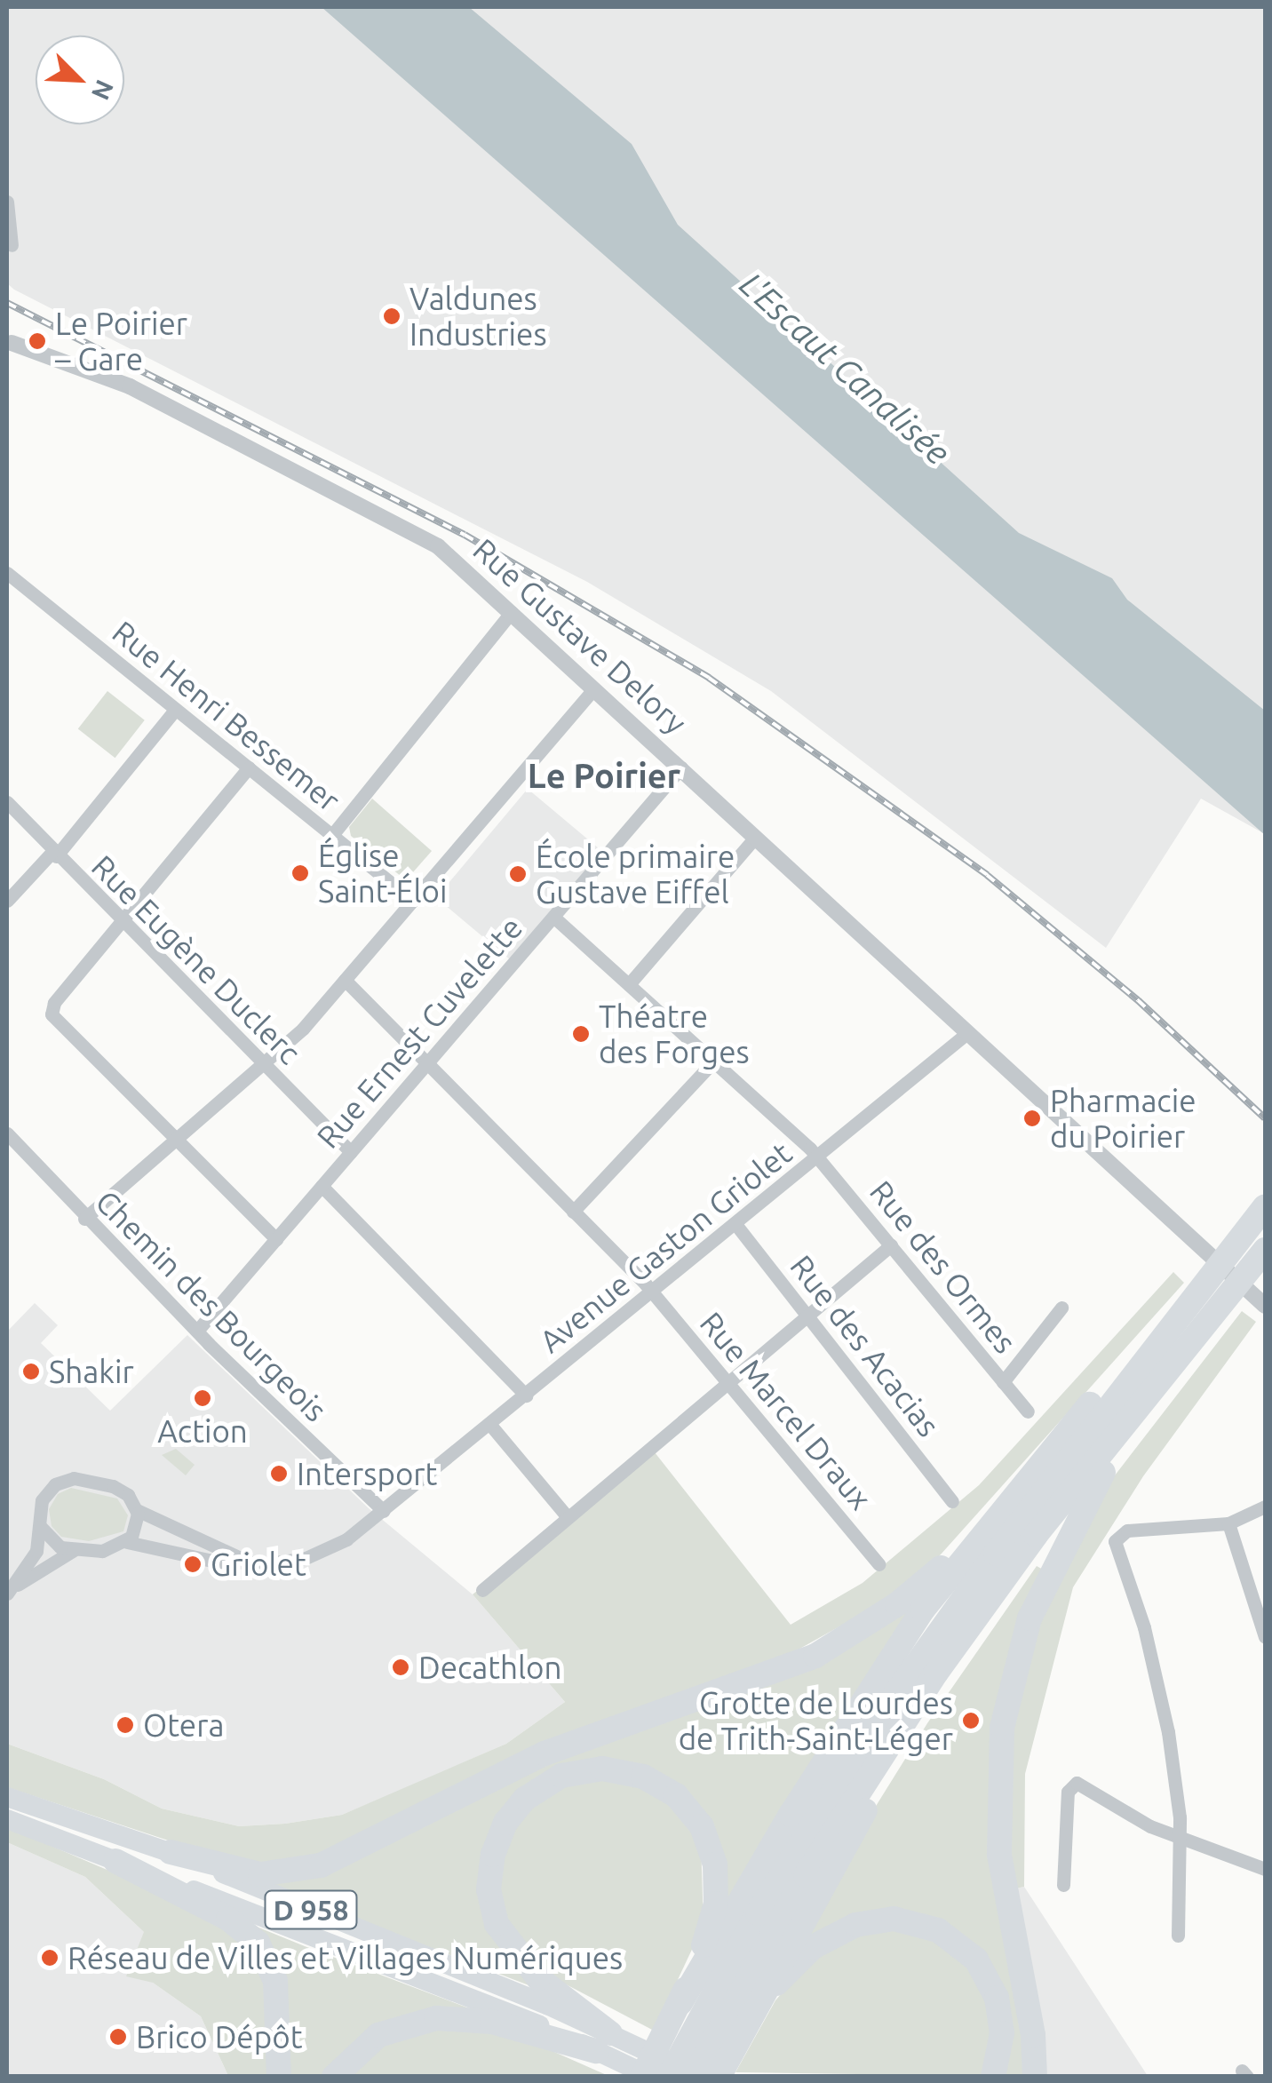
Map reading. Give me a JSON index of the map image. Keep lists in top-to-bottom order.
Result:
{
  "streets": {
    "main road": ["D 958"],
    "street": [
      "Rue Gustave Delory",
      "Rue Henri Bessemer",
      "Rue Eugène Duclerc",
      "Rue Ernest Cuvelette",
      "Avenue Gaston Griolet",
      "Rue des Ormes",
      "Chemin des Bourgeois",
      "Rue des Acacias",
      "Rue Marcel Draux"
    ]
  },
  "crossings": [
    ["Rue Gustave Delory", "Rue Ernest Cuvelette"],
    ["Rue Gustave Delory", "Avenue Gaston Griolet"],
    ["Rue Eugène Duclerc", "Rue Ernest Cuvelette"],
    ["Rue Ernest Cuvelette", "Rue des Ormes"],
    ["Rue Ernest Cuvelette", "Chemin des Bourgeois"],
    ["Rue Ernest Cuvelette", "Rue Marcel Draux"],
    ["Avenue Gaston Griolet", "Rue des Ormes"],
    ["Avenue Gaston Griolet", "Chemin des Bourgeois"],
    ["Avenue Gaston Griolet", "Rue des Acacias"],
    ["Avenue Gaston Griolet", "Rue Marcel Draux"]
  ],
  "districts": ["Le Poirier"],
  "water": ["L'Escaut Canalisée"],
  "places": [
    "Valdunes Industries",
    "Le Poirier – Gare",
    "Église Saint-Éloi",
    "École primaire Gustave Eiffel",
    "Théatre des Forges",
    "Pharmacie du Poirier",
    "Shakir",
    "Action",
    "Intersport",
    "Griolet",
    "Decathlon",
    "Grotte de Lourdes de Trith-Saint-Léger",
    "Otera",
    "Réseau de Villes et Villages Numériques",
    "Brico Dépôt"
  ],
  "north": "bottom right"
}
